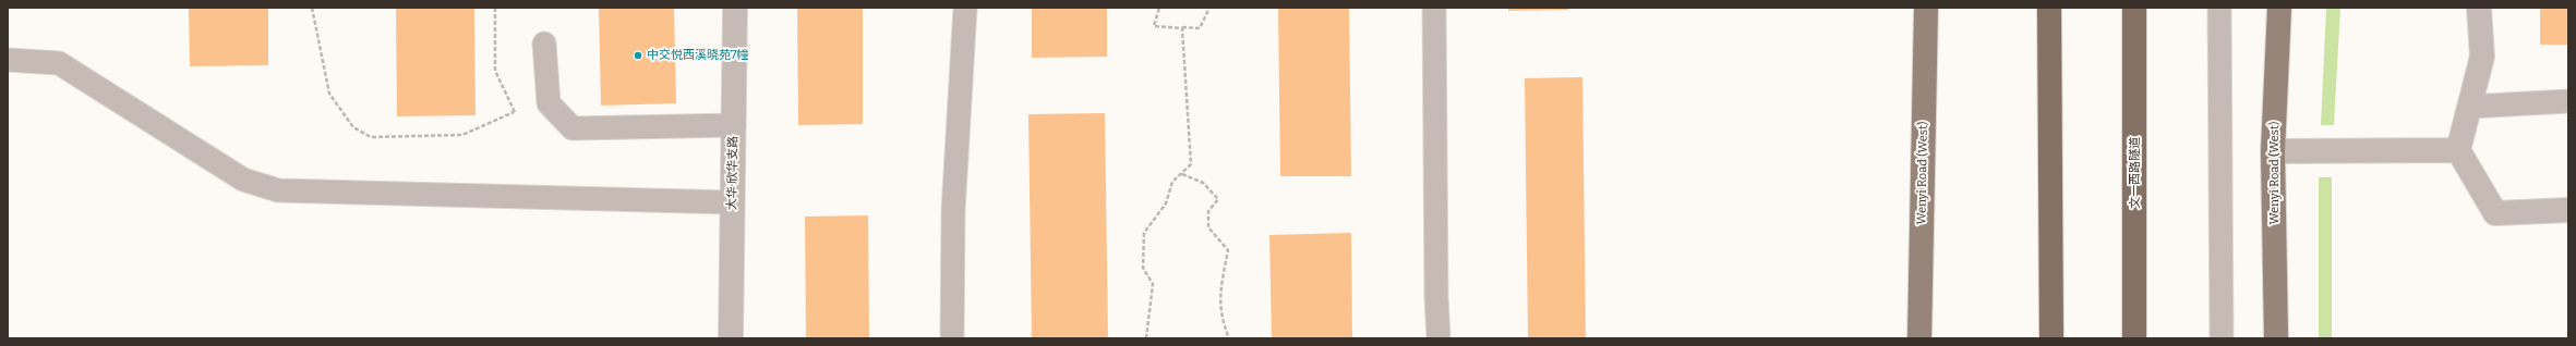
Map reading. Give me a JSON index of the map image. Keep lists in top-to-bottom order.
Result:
{
  "streets": {
    "highway": ["文一西路隧道"],
    "main road": ["Wenyi Road (West)"],
    "street": ["大华·欣华支路"]
  },
  "places": ["中交悦西溪晓苑7幢"]
}
